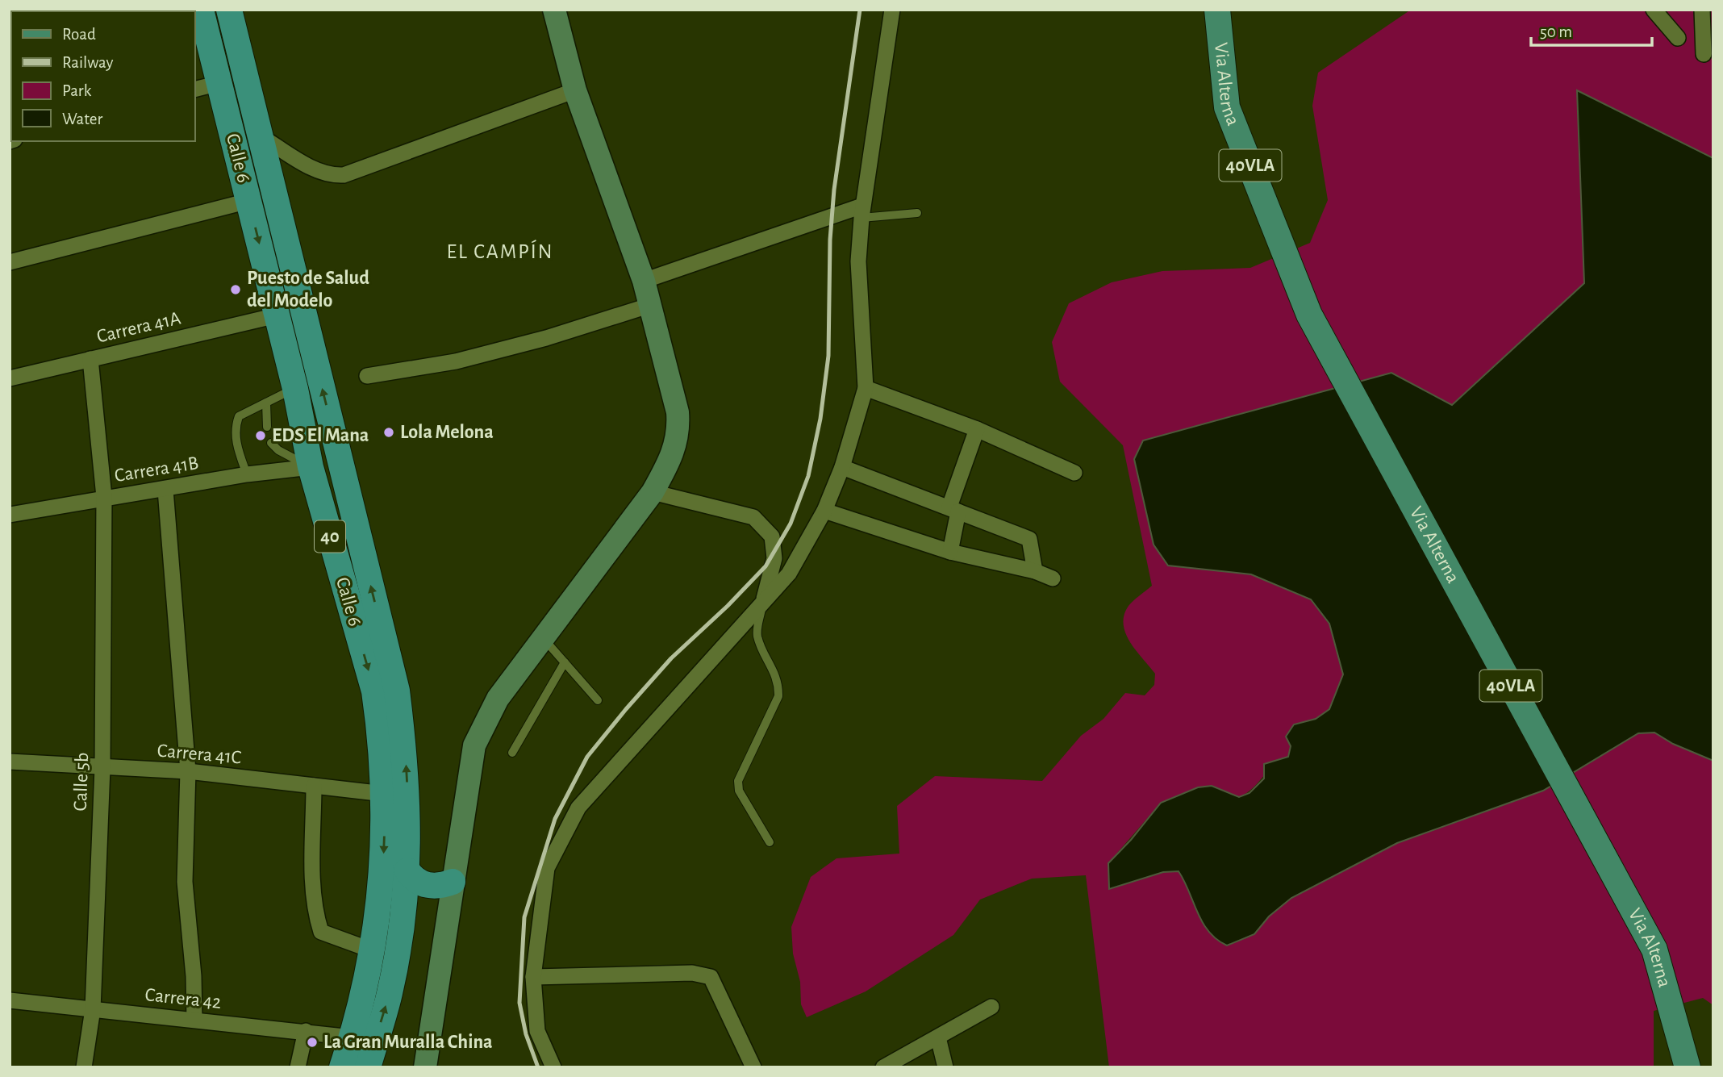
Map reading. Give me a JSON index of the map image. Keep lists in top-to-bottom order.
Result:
{
  "streets": {
    "highway": ["Calle 6", "40"],
    "main road": ["Via Alterna", "40VLA"],
    "street": [
      "Carrera 41A",
      "Carrera 41B",
      "Carrera 41C",
      "Calle 5b",
      "Carrera 42"
    ]
  },
  "crossings": [
    ["Calle 6", "Carrera 41A"],
    ["Calle 6", "Carrera 41B"],
    ["Calle 6", "Carrera 41C"],
    ["Calle 6", "Carrera 42"],
    ["Carrera 41A", "Calle 5b"],
    ["Carrera 41B", "Calle 5b"],
    ["Carrera 41C", "Calle 5b"],
    ["Calle 5b", "Carrera 42"]
  ],
  "districts": ["EL CAMPÍN"],
  "places": [
    "Puesto de Salud del Modelo",
    "Lola Melona",
    "EDS El Mana",
    "La Gran Muralla China"
  ],
  "legend": [
    "Road",
    "Railway",
    "Park",
    "Water"
  ],
  "scale_bar": "50 m"
}
